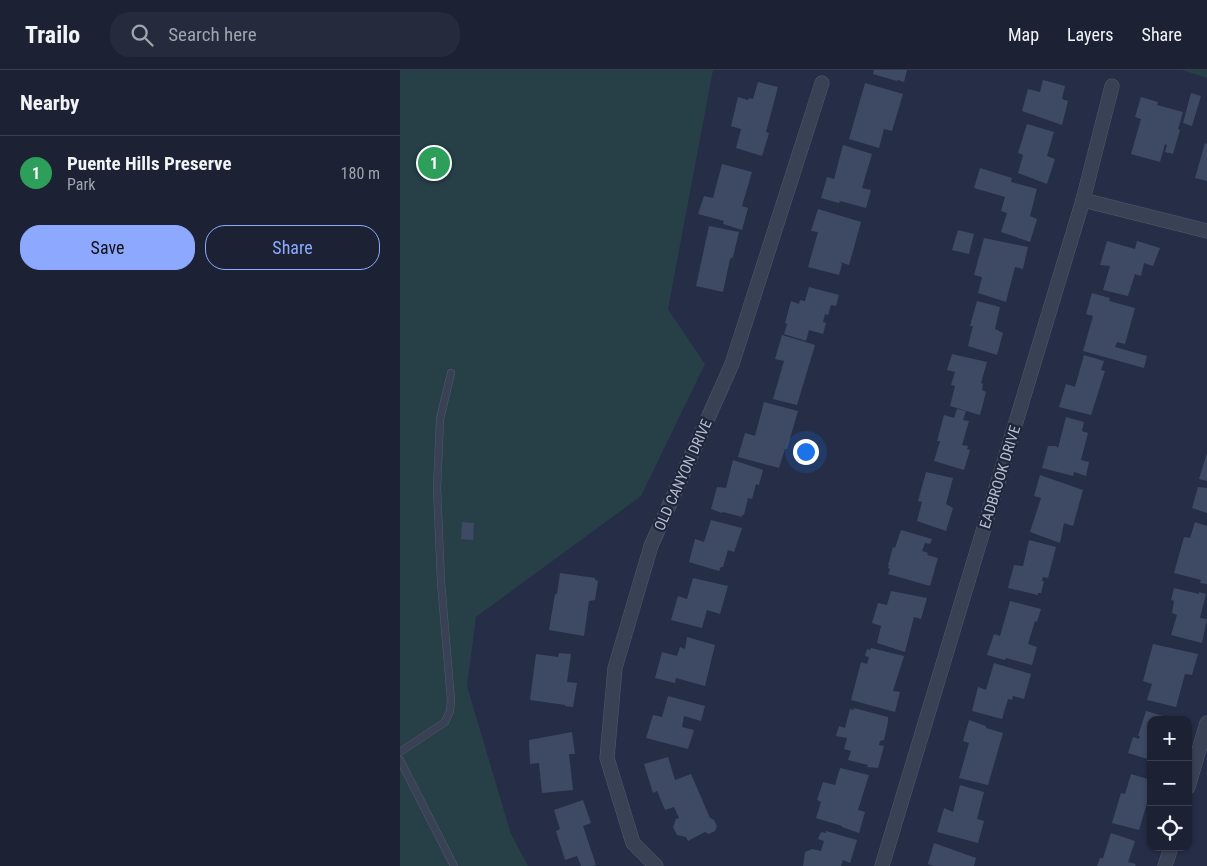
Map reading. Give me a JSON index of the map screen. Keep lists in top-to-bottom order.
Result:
{
  "streets": {
    "street": ["OLD CANYON DRIVE", "EADBROOK DRIVE"]
  },
  "page": {
    "header": "Trailo",
    "search": "Search here",
    "nav": ["Map", "Layers", "Share"],
    "heading": "Nearby",
    "list": [
      {
        "mark": "1",
        "name": "Puente Hills Preserve",
        "note": "Park",
        "value": "180 m"
      }
    ],
    "pins": "1",
    "buttons": ["Save", "Share"],
    "map_buttons": ["+", "−"]
  }
}
